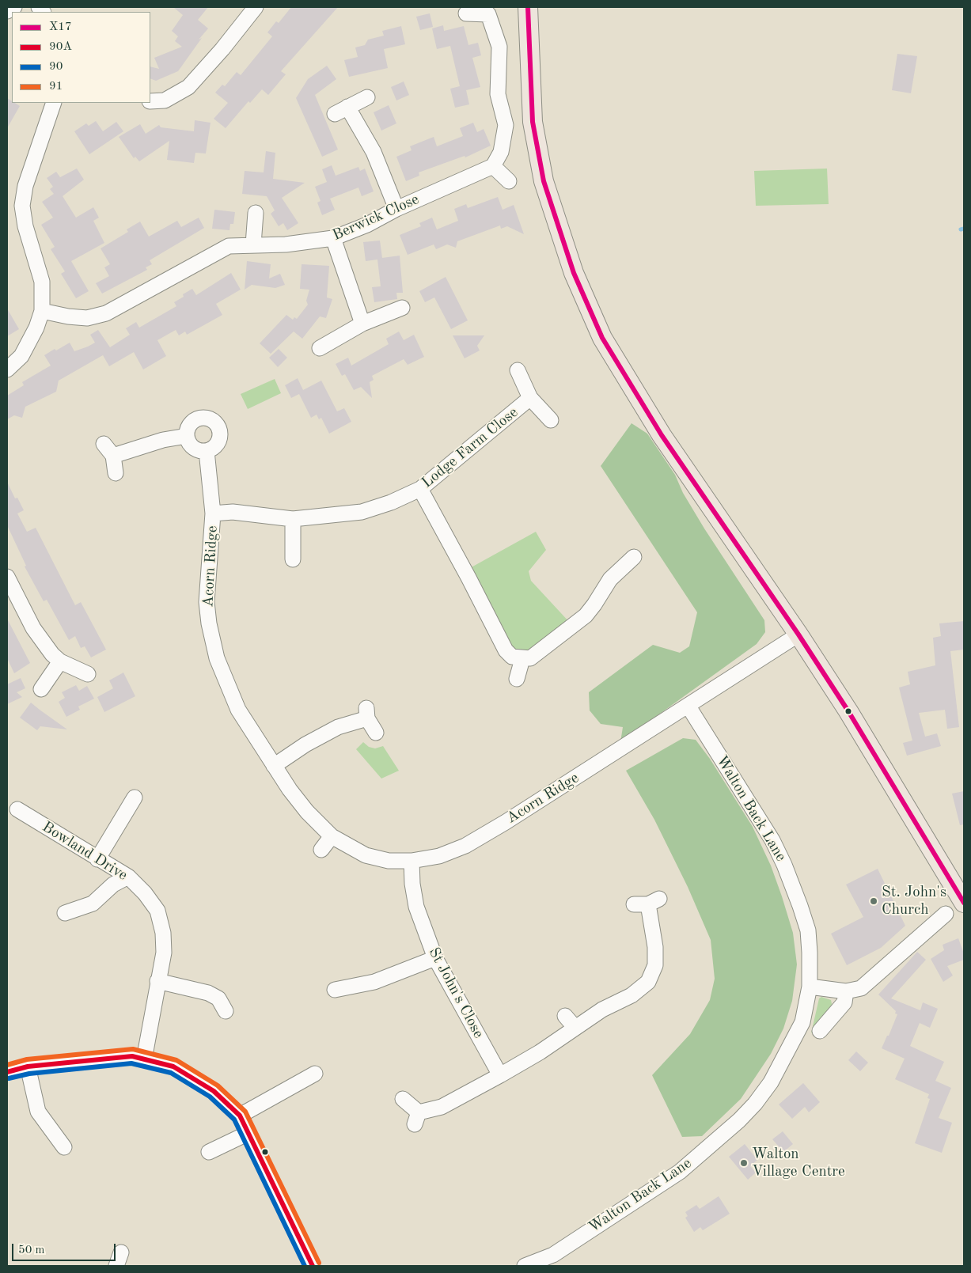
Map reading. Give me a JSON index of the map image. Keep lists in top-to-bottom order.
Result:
{
  "streets": {
    "street": [
      "Berwick Close",
      "Lodge Farm Close",
      "Acorn Ridge",
      "Walton Back Lane",
      "Bowland Drive",
      "St John's Close"
    ]
  },
  "crossings": [
    ["Lodge Farm Close", "Acorn Ridge"],
    ["Acorn Ridge", "Walton Back Lane"],
    ["Acorn Ridge", "St John's Close"]
  ],
  "places": ["St. John's Church", "Walton Village Centre"],
  "lines": [
    "transit line X17",
    "transit line 91",
    "transit line 90A",
    "transit line 90"
  ],
  "legend": [
    "X17",
    "90A",
    "90",
    "91"
  ],
  "scale_bar": "50 m"
}
